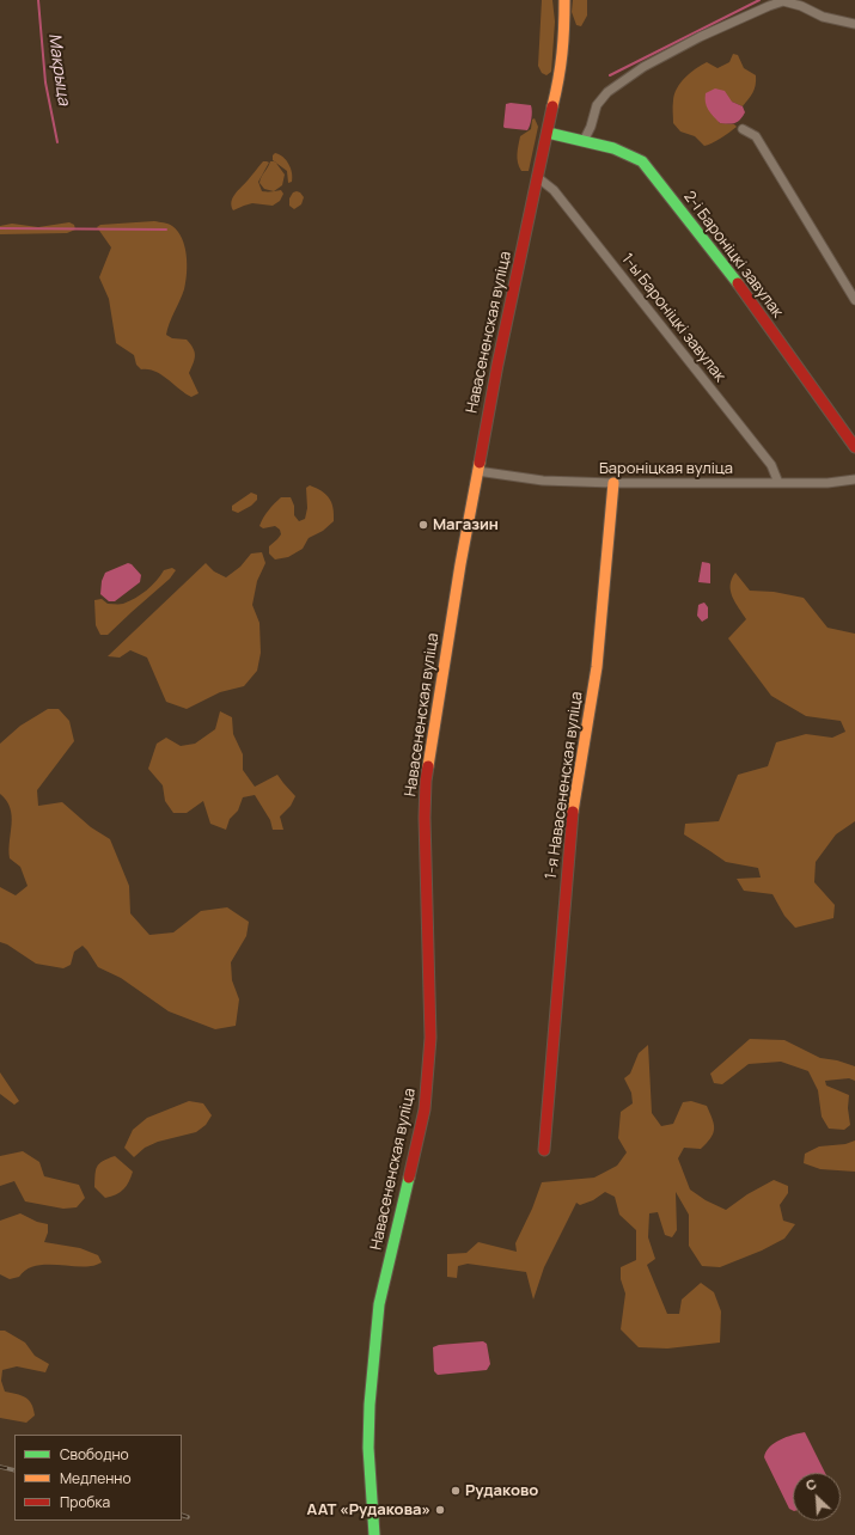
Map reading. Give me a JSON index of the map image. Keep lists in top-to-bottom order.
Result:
{
  "streets": {
    "main road": ["2-і Бароніцкі завулак", "Навасененская вуліца", "1-я Навасененская вуліца"],
    "street": ["1-ы Бароніцкі завулак", "Бароніцкая вуліца"]
  },
  "crossings": [
    ["2-і Бароніцкі завулак", "Навасененская вуліца"],
    ["1-ы Бароніцкі завулак", "Навасененская вуліца"],
    ["1-ы Бароніцкі завулак", "Бароніцкая вуліца"],
    ["Навасененская вуліца", "Бароніцкая вуліца"],
    ["Бароніцкая вуліца", "1-я Навасененская вуліца"]
  ],
  "water": ["Макрыца"],
  "places": ["Магазин", "Рудаково", "ААТ «Рудакова»"],
  "legend": ["Свободно", "Медленно", "Пробка"],
  "north": "top left"
}
